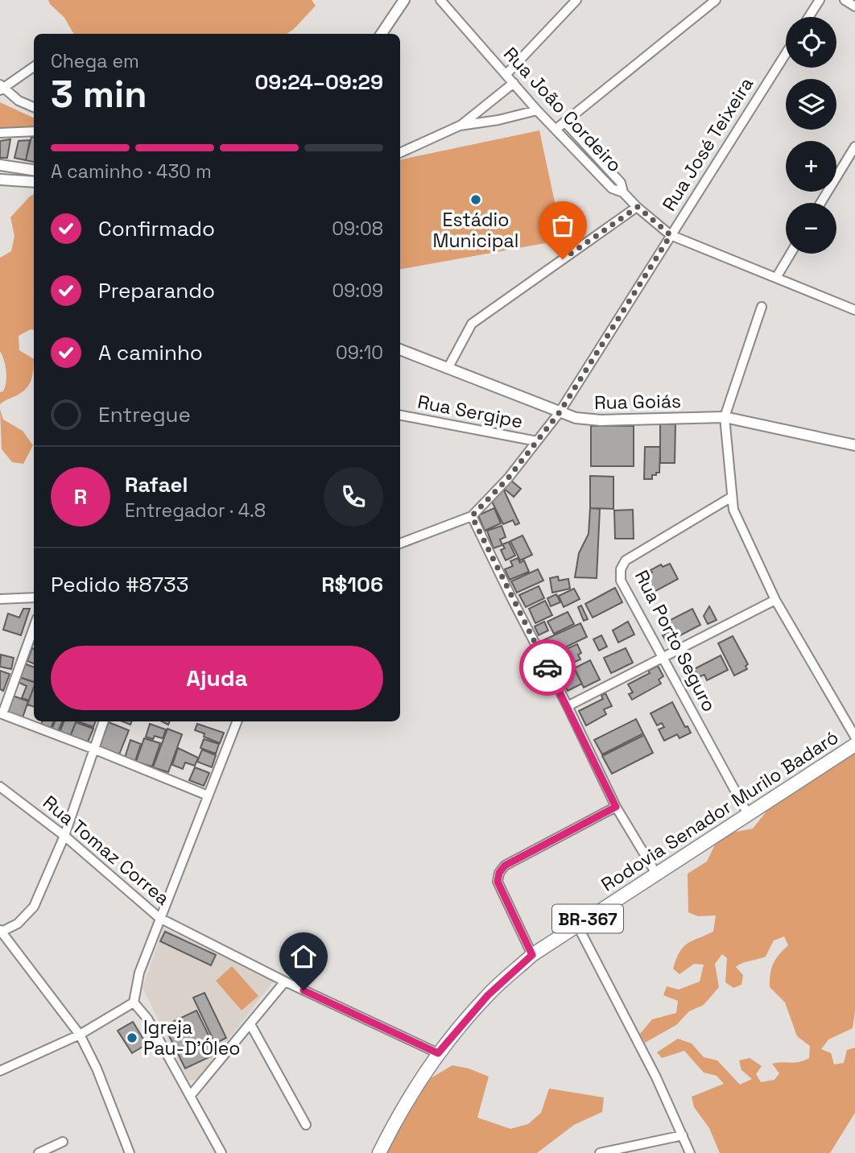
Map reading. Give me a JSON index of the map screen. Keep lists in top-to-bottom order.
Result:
{
  "streets": {
    "main road": ["Rodovia Senador Murilo Badaró", "BR-367"],
    "street": [
      "Rua João Cordeiro",
      "Rua José Teixeira",
      "Rua Goiás",
      "Rua Sergipe",
      "Rua Porto Seguro",
      "Rua Tomaz Correa"
    ]
  },
  "crossings": [
    ["Rua João Cordeiro", "Rua José Teixeira"],
    ["Rua José Teixeira", "Rua Goiás"],
    ["Rua José Teixeira", "Rua Sergipe"],
    ["Rua Porto Seguro", "Rodovia Senador Murilo Badaró"],
    ["Rodovia Senador Murilo Badaró", "Rua Tomaz Correa"]
  ],
  "places": ["Estádio Municipal", "Igreja Pau-D'Óleo"],
  "page": {
    "map_buttons": ["+", "−"],
    "heading": ["3 min", "Chega em", "09:24–09:29"],
    "panel": [
      "Rafael",
      "Entregador · 4.8",
      "Pedido #8733",
      "R$106"
    ],
    "bar": "A caminho · 430 m",
    "list": [
      ["Confirmado", "09:08"],
      ["Preparando", "09:09"],
      ["A caminho", "09:10"],
      "Entregue"
    ],
    "round": "R",
    "buttons": "Ajuda"
  }
}
